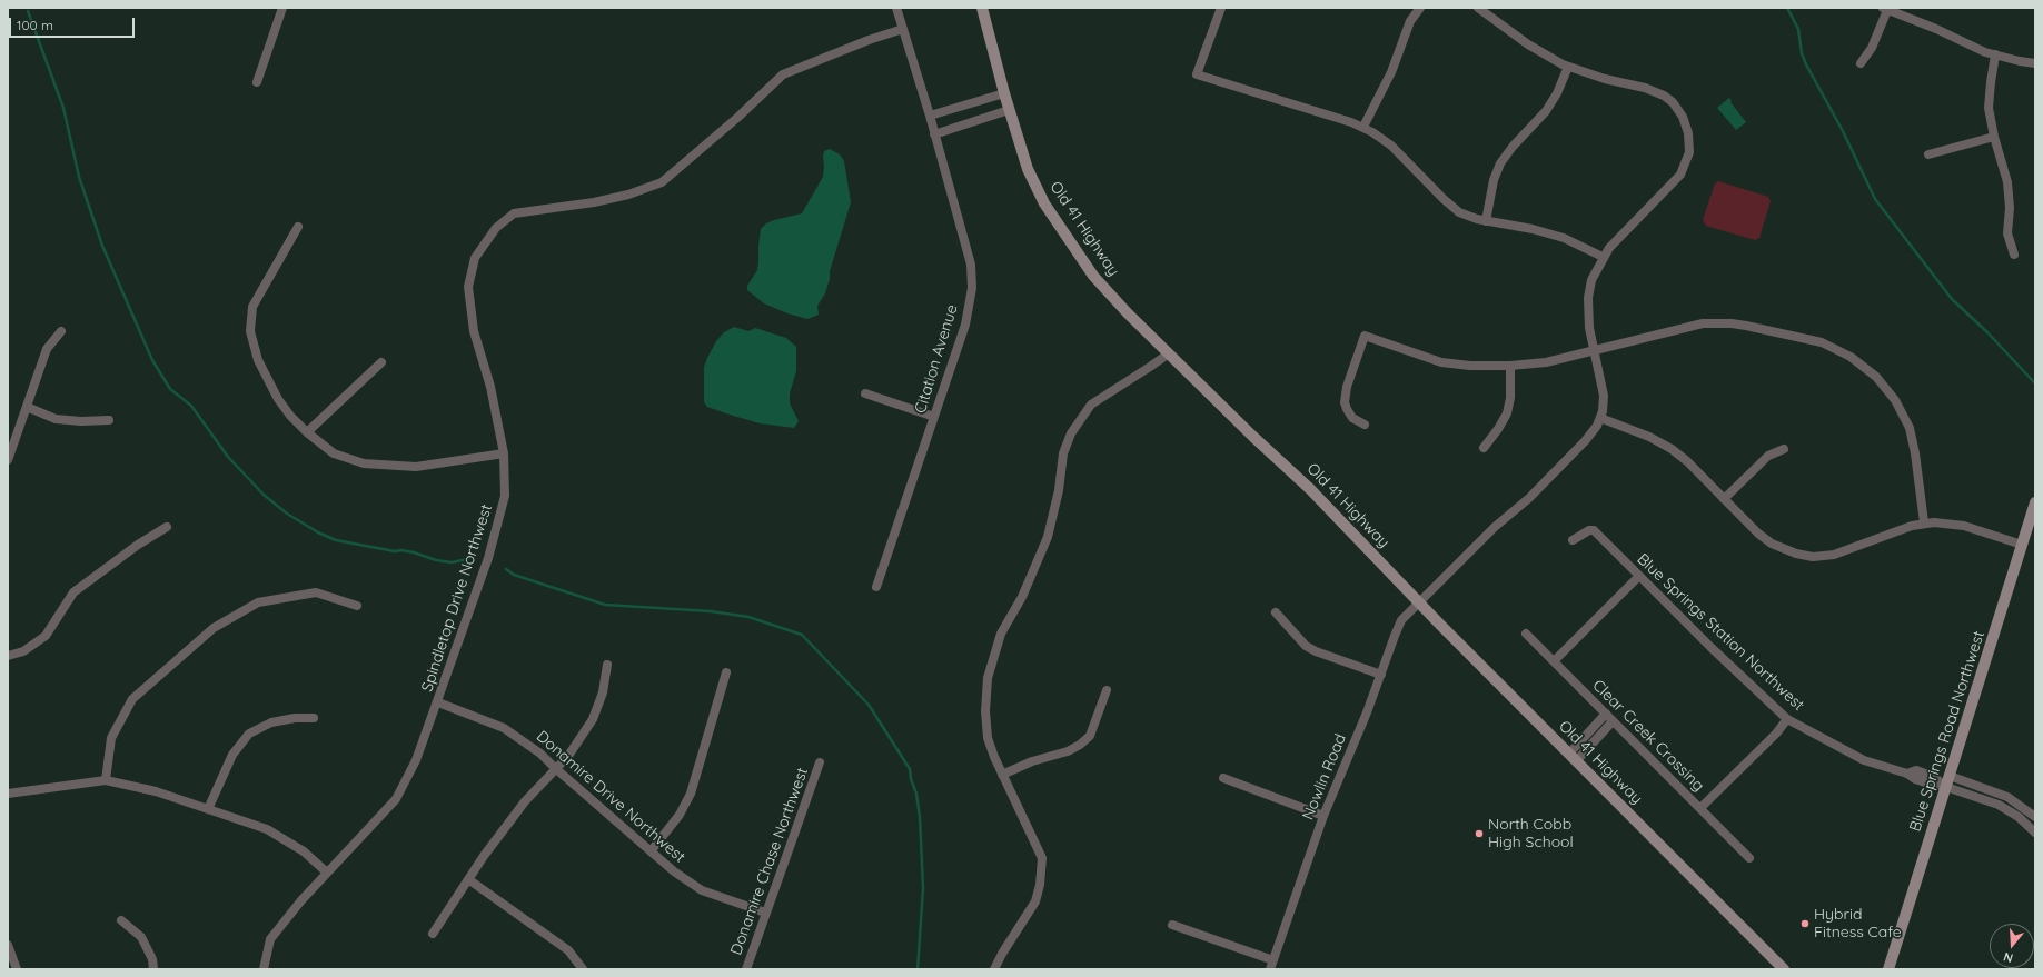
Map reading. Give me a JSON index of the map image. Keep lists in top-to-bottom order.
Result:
{
  "streets": {
    "main road": ["Old 41 Highway", "Blue Springs Road Northwest"],
    "street": [
      "Citation Avenue",
      "Spindletop Drive Northwest",
      "Blue Springs Station Northwest",
      "Clear Creek Crossing",
      "Nowlin Road",
      "Donamire Drive Northwest",
      "Donamire Chase Northwest"
    ]
  },
  "crossings": [
    ["Old 41 Highway", "Nowlin Road"],
    ["Citation Avenue", "Spindletop Drive Northwest"],
    ["Spindletop Drive Northwest", "Donamire Drive Northwest"],
    ["Blue Springs Station Northwest", "Blue Springs Road Northwest"],
    ["Donamire Drive Northwest", "Donamire Chase Northwest"]
  ],
  "places": ["North Cobb High School", "Hybrid Fitness Cafe"],
  "scale_bar": "100 m",
  "north": "bottom"
}
